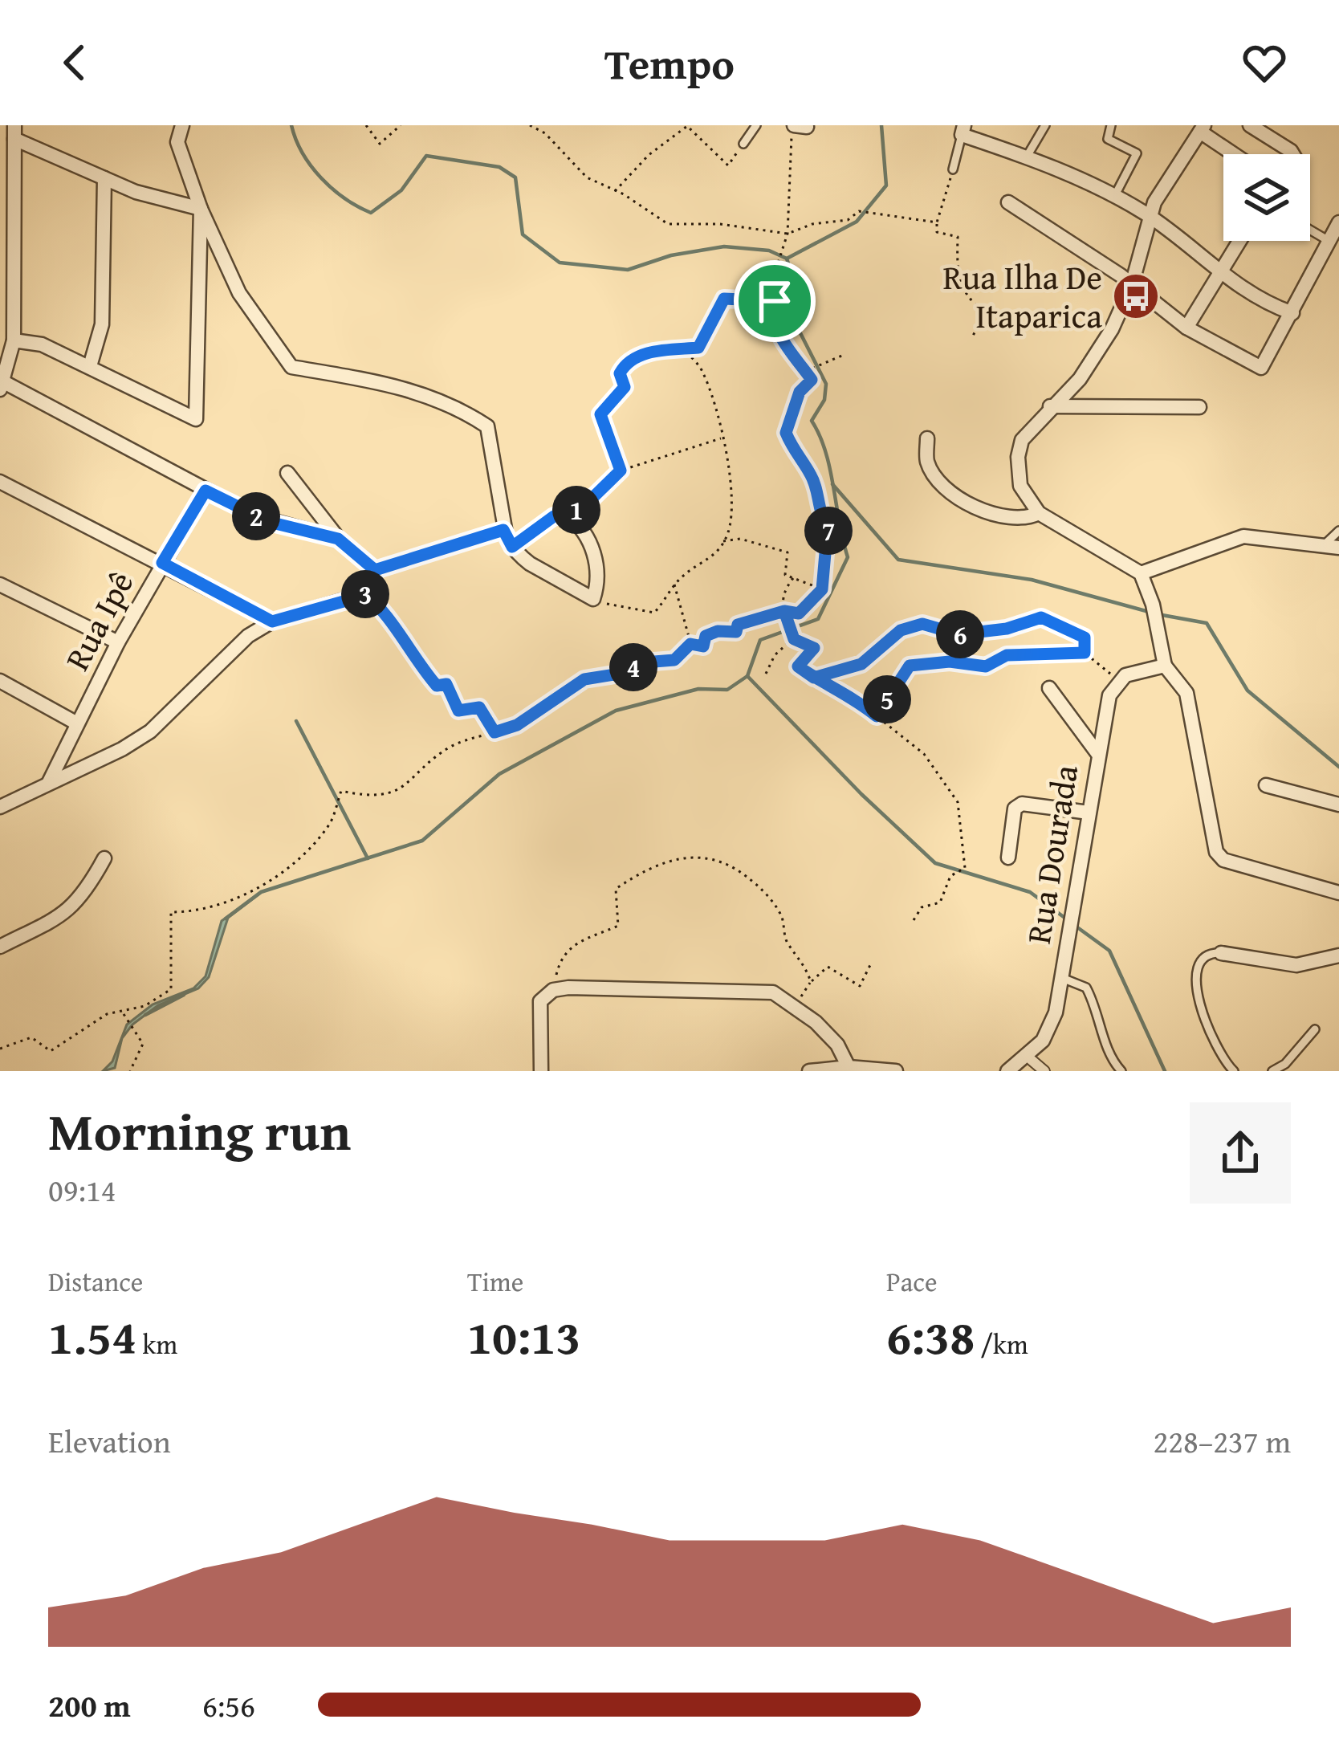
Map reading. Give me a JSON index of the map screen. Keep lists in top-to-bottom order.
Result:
{
  "streets": {
    "street": ["Rua Ipê", "Rua Dourada"]
  },
  "places": {
    "bus stop": ["Rua Ilha De Itaparica"]
  },
  "page": {
    "header": "Tempo",
    "pins": [
      "1",
      "2",
      "7",
      "3",
      "6",
      "4",
      "5"
    ],
    "heading": ["Morning run", "09:14"],
    "stats": [
      ["Distance", "1.54 km"],
      ["Time", "10:13"],
      ["Pace", "6:38 /km"]
    ],
    "chart": ["Elevation", "228–237 m"],
    "list": [
      {
        "name": "200 m",
        "note": "6:56"
      }
    ]
  }
}
